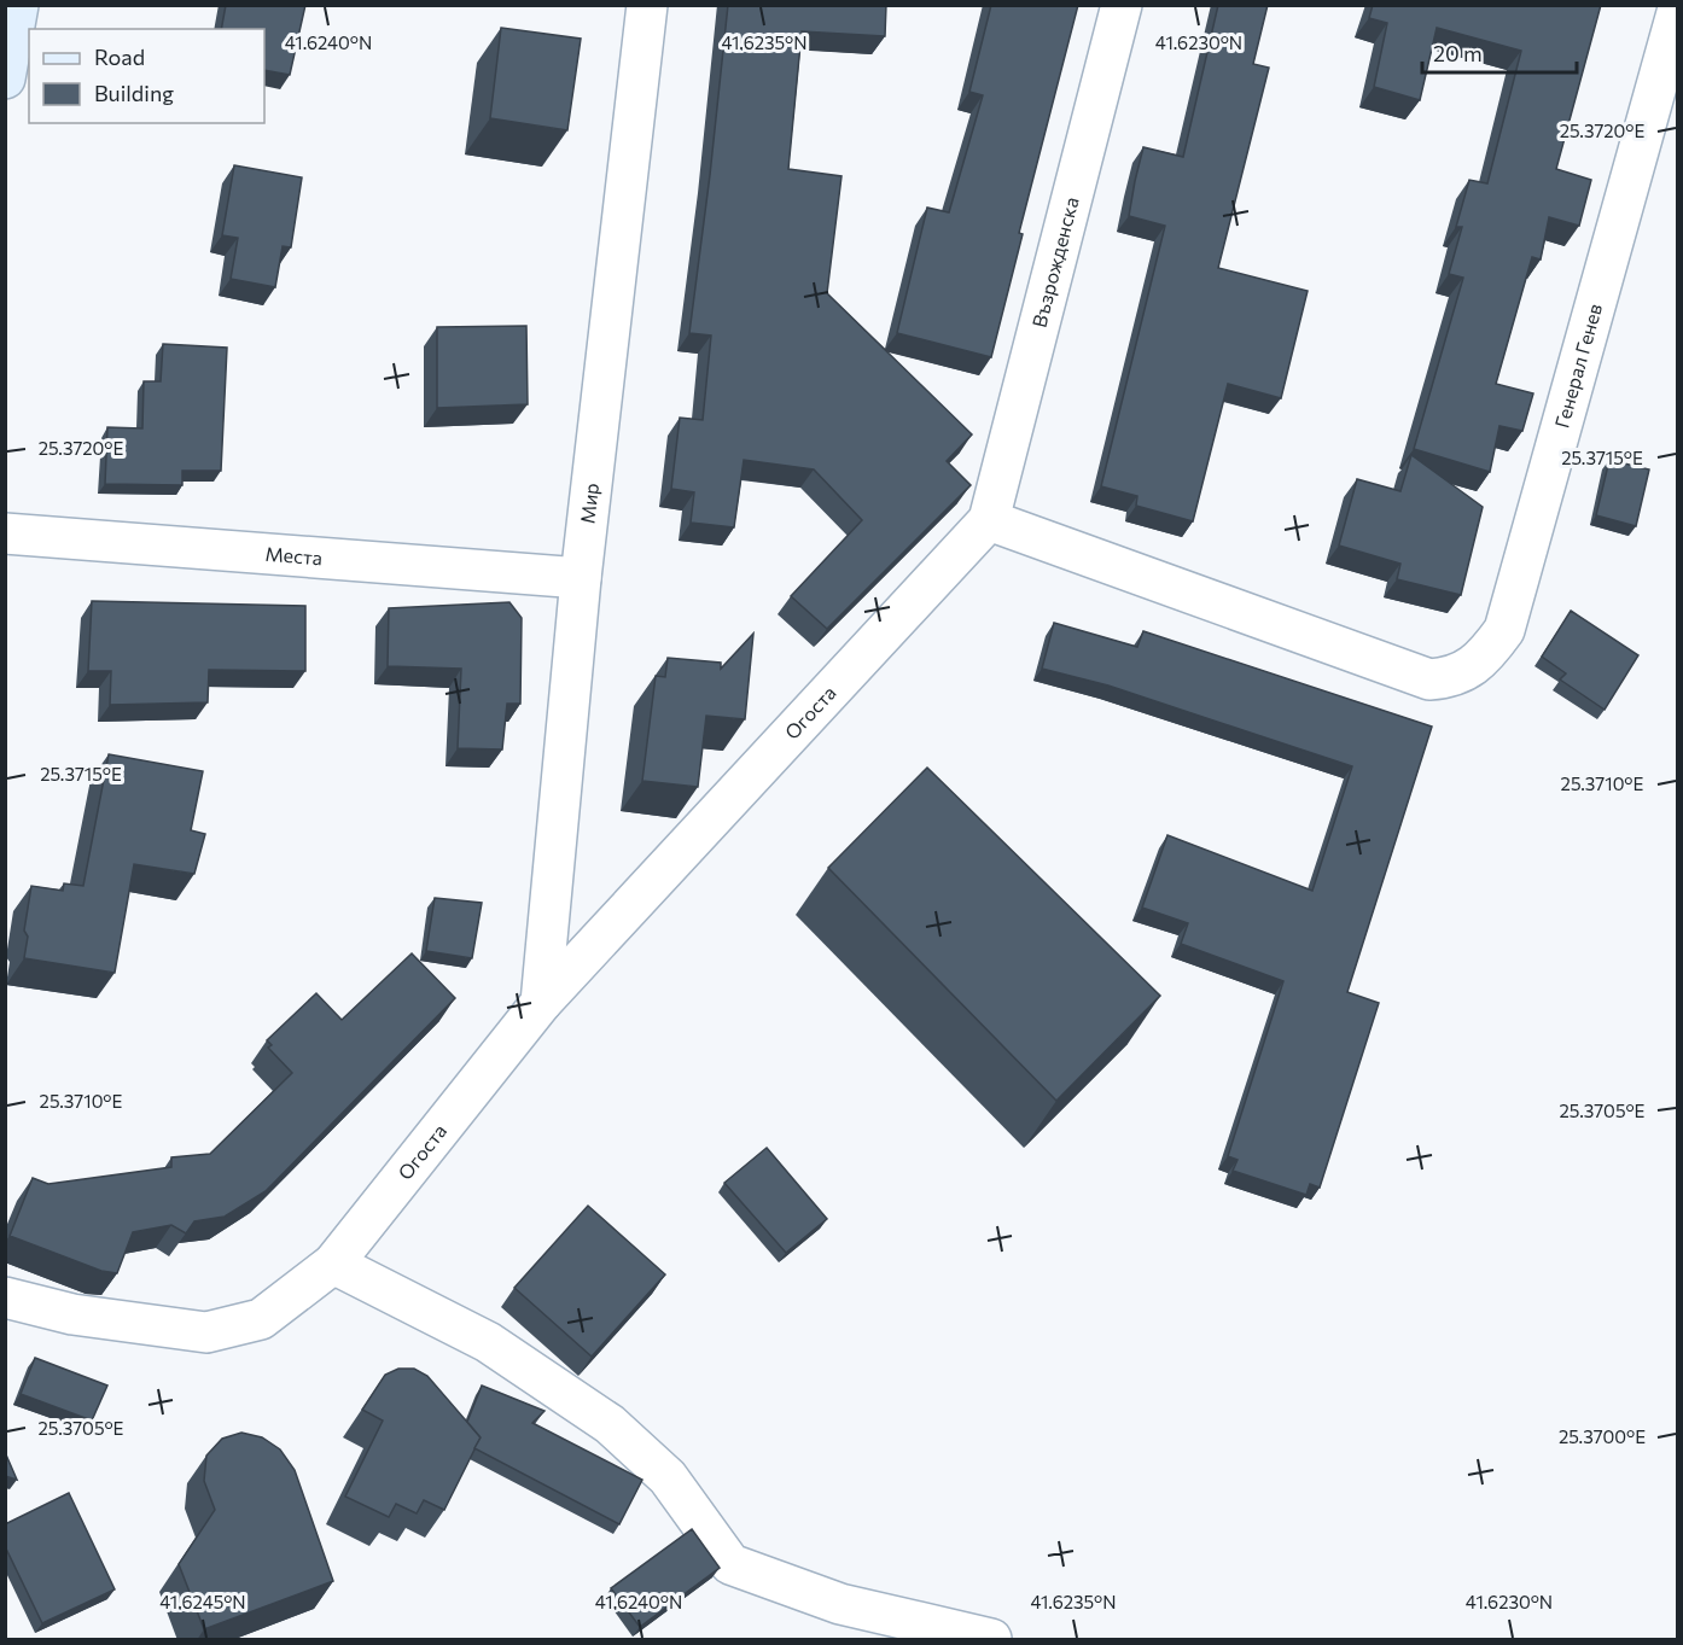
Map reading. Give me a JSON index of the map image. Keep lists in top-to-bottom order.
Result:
{
  "streets": {
    "street": [
      "Възрожденска",
      "Генерал Генев",
      "Мир",
      "Места",
      "Огоста"
    ]
  },
  "crossings": [
    ["Възрожденска", "Генерал Генев"],
    ["Възрожденска", "Огоста"],
    ["Генерал Генев", "Огоста"],
    ["Мир", "Места"],
    ["Мир", "Огоста"]
  ],
  "legend": ["Road", "Building"],
  "scale_bar": "20 m",
  "coordinates": [
    "41.6240°N",
    "41.6235°N",
    "41.6230°N",
    "25.3720°E",
    "25.3715°E",
    "25.3710°E",
    "25.3705°E",
    "25.3700°E",
    "41.6245°N"
  ]
}
